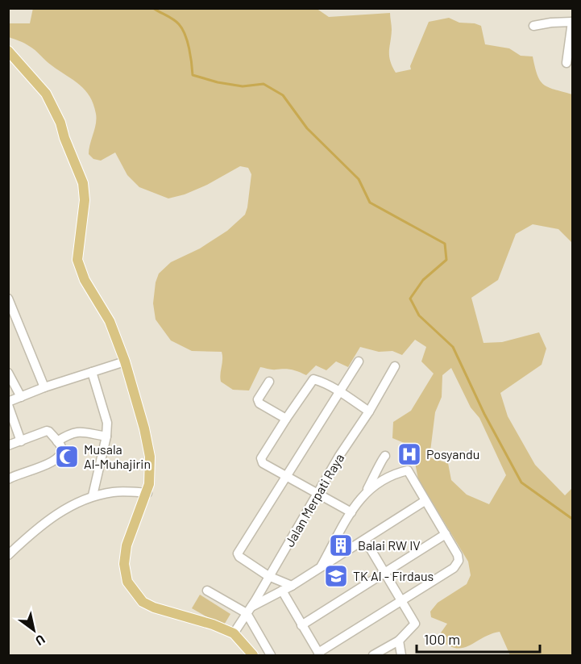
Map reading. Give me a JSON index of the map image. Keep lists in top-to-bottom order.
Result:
{
  "streets": {
    "street": ["Jalan Merpati Raya"]
  },
  "places": {
    "hospital": ["Posyandu"],
    "mosque": ["Musala Al-Muhajirin"],
    "building": ["Balai RW IV"],
    "school or university": ["TK Al - Firdaus"]
  },
  "scale_bar": "100 m",
  "north": "bottom right"
}
